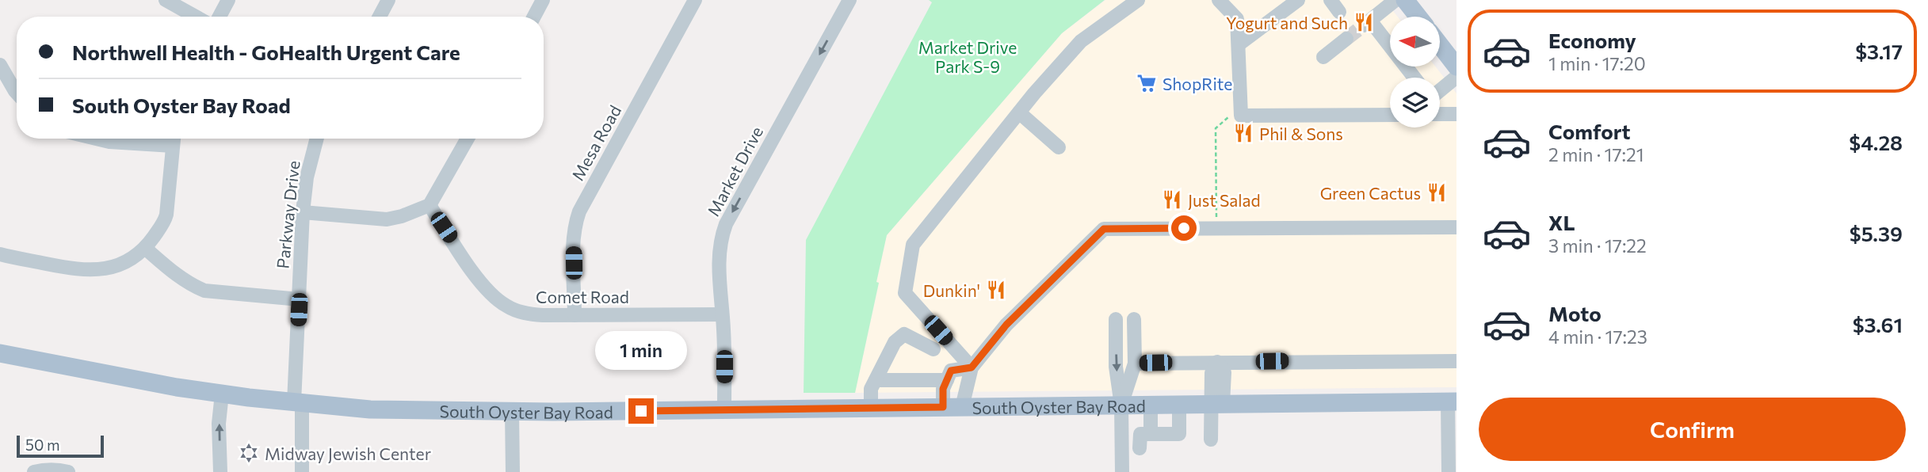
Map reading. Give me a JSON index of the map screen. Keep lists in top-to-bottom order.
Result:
{
  "streets": {
    "main road": ["South Oyster Bay Road"],
    "street": [
      "Mesa Road",
      "Market Drive",
      "Parkway Drive",
      "Comet Road"
    ]
  },
  "crossings": [
    ["Mesa Road", "Comet Road"],
    ["Market Drive", "Comet Road"],
    ["Market Drive", "South Oyster Bay Road"],
    ["Parkway Drive", "South Oyster Bay Road"]
  ],
  "one_way": ["Market Drive"],
  "parks": ["Market Drive Park S-9"],
  "places": {
    "restaurant": [
      "Yogurt and Such",
      "Phil & Sons",
      "Green Cactus",
      "Just Salad",
      "Dunkin'"
    ],
    "supermarket": ["ShopRite"],
    "synagogue": ["Midway Jewish Center"]
  },
  "scale_bar": "50 m",
  "north": "left",
  "page": {
    "list": [
      {
        "name": "Economy",
        "note": "1 min · 17:20",
        "value": "$3.17"
      },
      {
        "name": "Comfort",
        "note": "2 min · 17:21",
        "value": "$4.28"
      },
      {
        "name": "XL",
        "note": "3 min · 17:22",
        "value": "$5.39"
      },
      {
        "name": "Moto",
        "note": "4 min · 17:23",
        "value": "$3.61"
      }
    ],
    "banner": ["Northwell Health - GoHealth Urgent Care", "South Oyster Bay Road"],
    "bubble": "1 min",
    "buttons": "Confirm",
    "scale": "50 m"
  }
}
